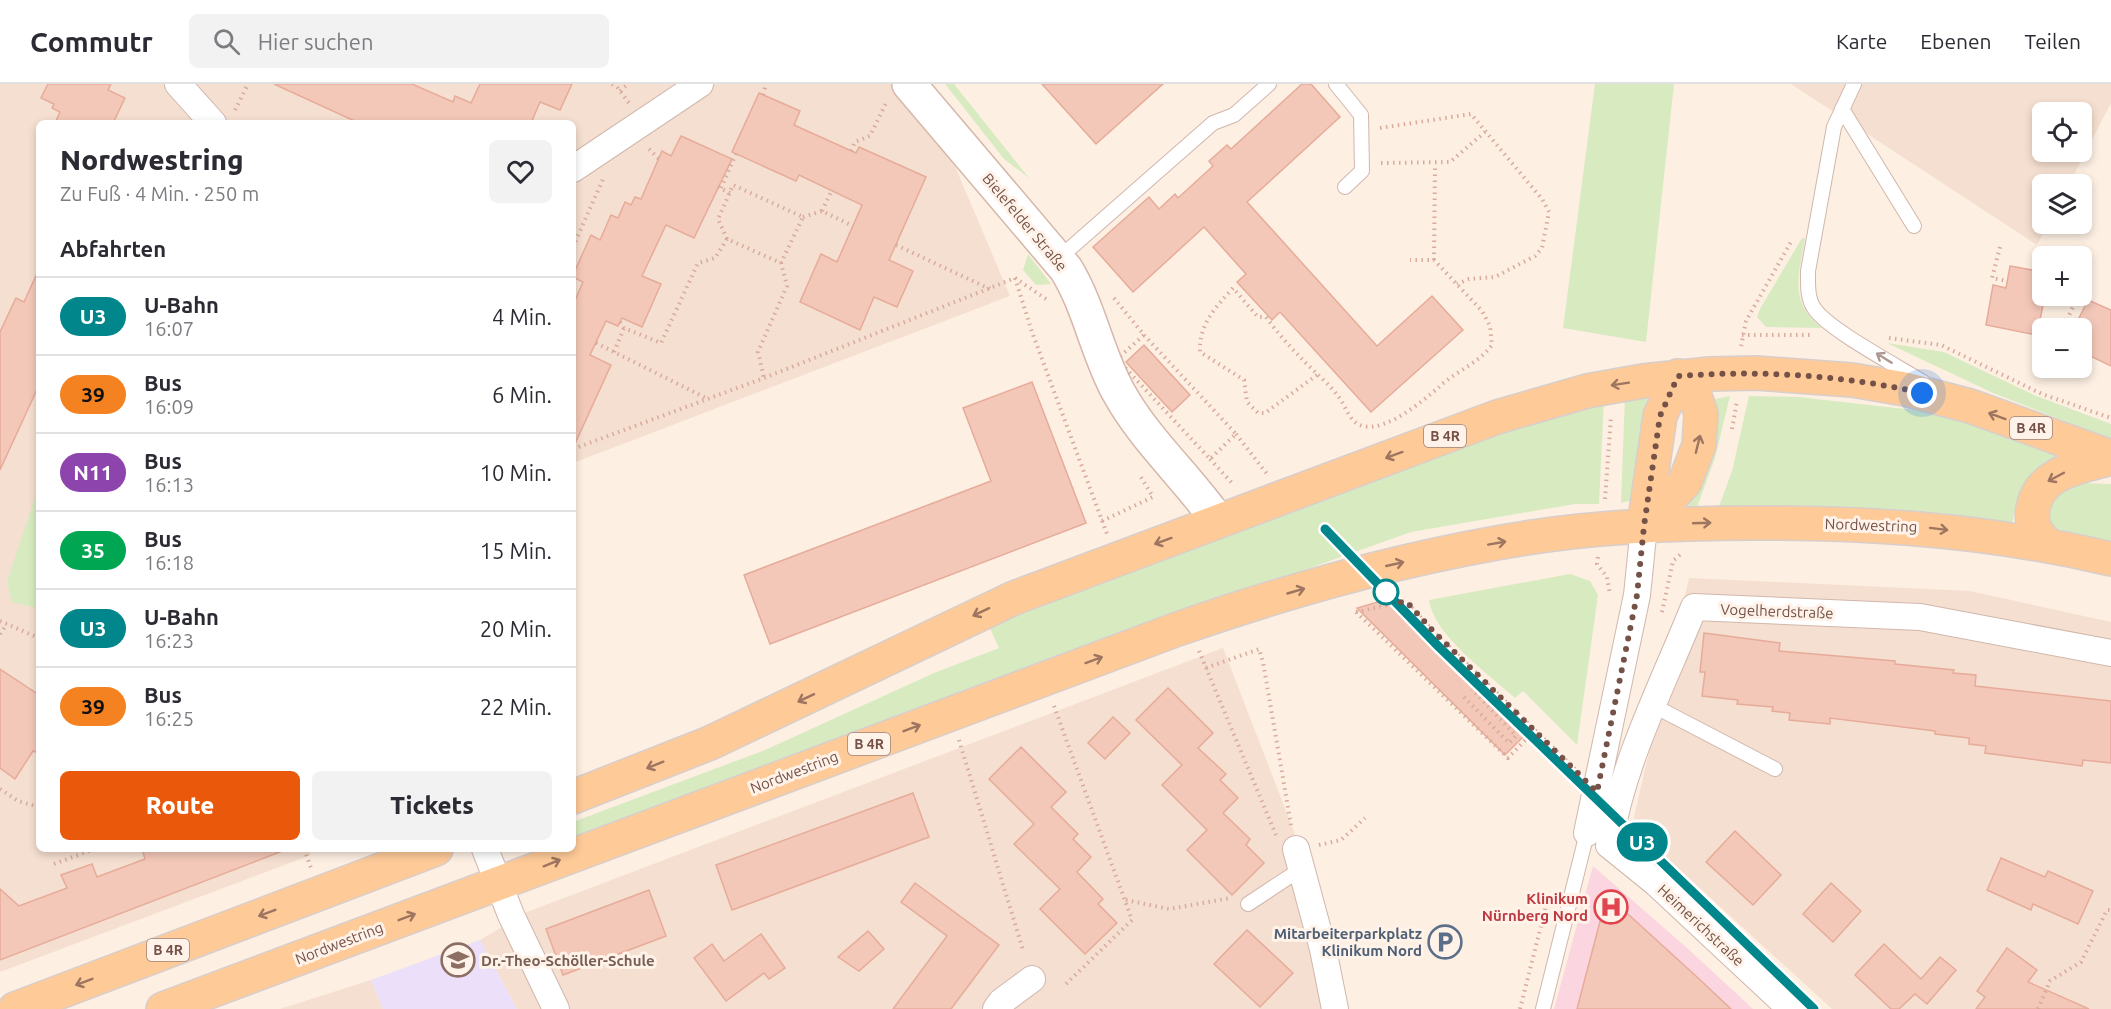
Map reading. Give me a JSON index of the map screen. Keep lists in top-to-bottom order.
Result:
{
  "streets": {
    "main road": ["B 4R", "Nordwestring"],
    "street": ["Bielefelder Straße", "Vogelherdstraße", "Heimerichstraße"]
  },
  "crossings": [
    ["Bielefelder Straße", "B 4R"],
    ["Vogelherdstraße", "Heimerichstraße"]
  ],
  "places": {
    "hospital": ["Klinikum Nürnberg Nord"],
    "parking": ["Mitarbeiterparkplatz Klinikum Nord"],
    "school or university": ["Dr.-Theo-Schöller-Schule"]
  },
  "lines": ["metro line U3"],
  "page": {
    "header": "Commutr",
    "search": "Hier suchen",
    "nav": ["Karte", "Ebenen", "Teilen"],
    "on_map": "U3",
    "map_buttons": ["+", "−"],
    "heading": [
      ["Nordwestring", "Zu Fuß · 4 Min. · 250 m"],
      "Abfahrten"
    ],
    "list": [
      {
        "mark": "U3",
        "name": "U-Bahn",
        "note": "16:07",
        "value": "4 Min."
      },
      {
        "mark": "39",
        "name": "Bus",
        "note": "16:09",
        "value": "6 Min."
      },
      {
        "mark": "N11",
        "name": "Bus",
        "note": "16:13",
        "value": "10 Min."
      },
      {
        "mark": "35",
        "name": "Bus",
        "note": "16:18",
        "value": "15 Min."
      },
      {
        "mark": "U3",
        "name": "U-Bahn",
        "note": "16:23",
        "value": "20 Min."
      },
      {
        "mark": "39",
        "name": "Bus",
        "note": "16:25",
        "value": "22 Min."
      }
    ],
    "buttons": ["Route", "Tickets"]
  }
}
